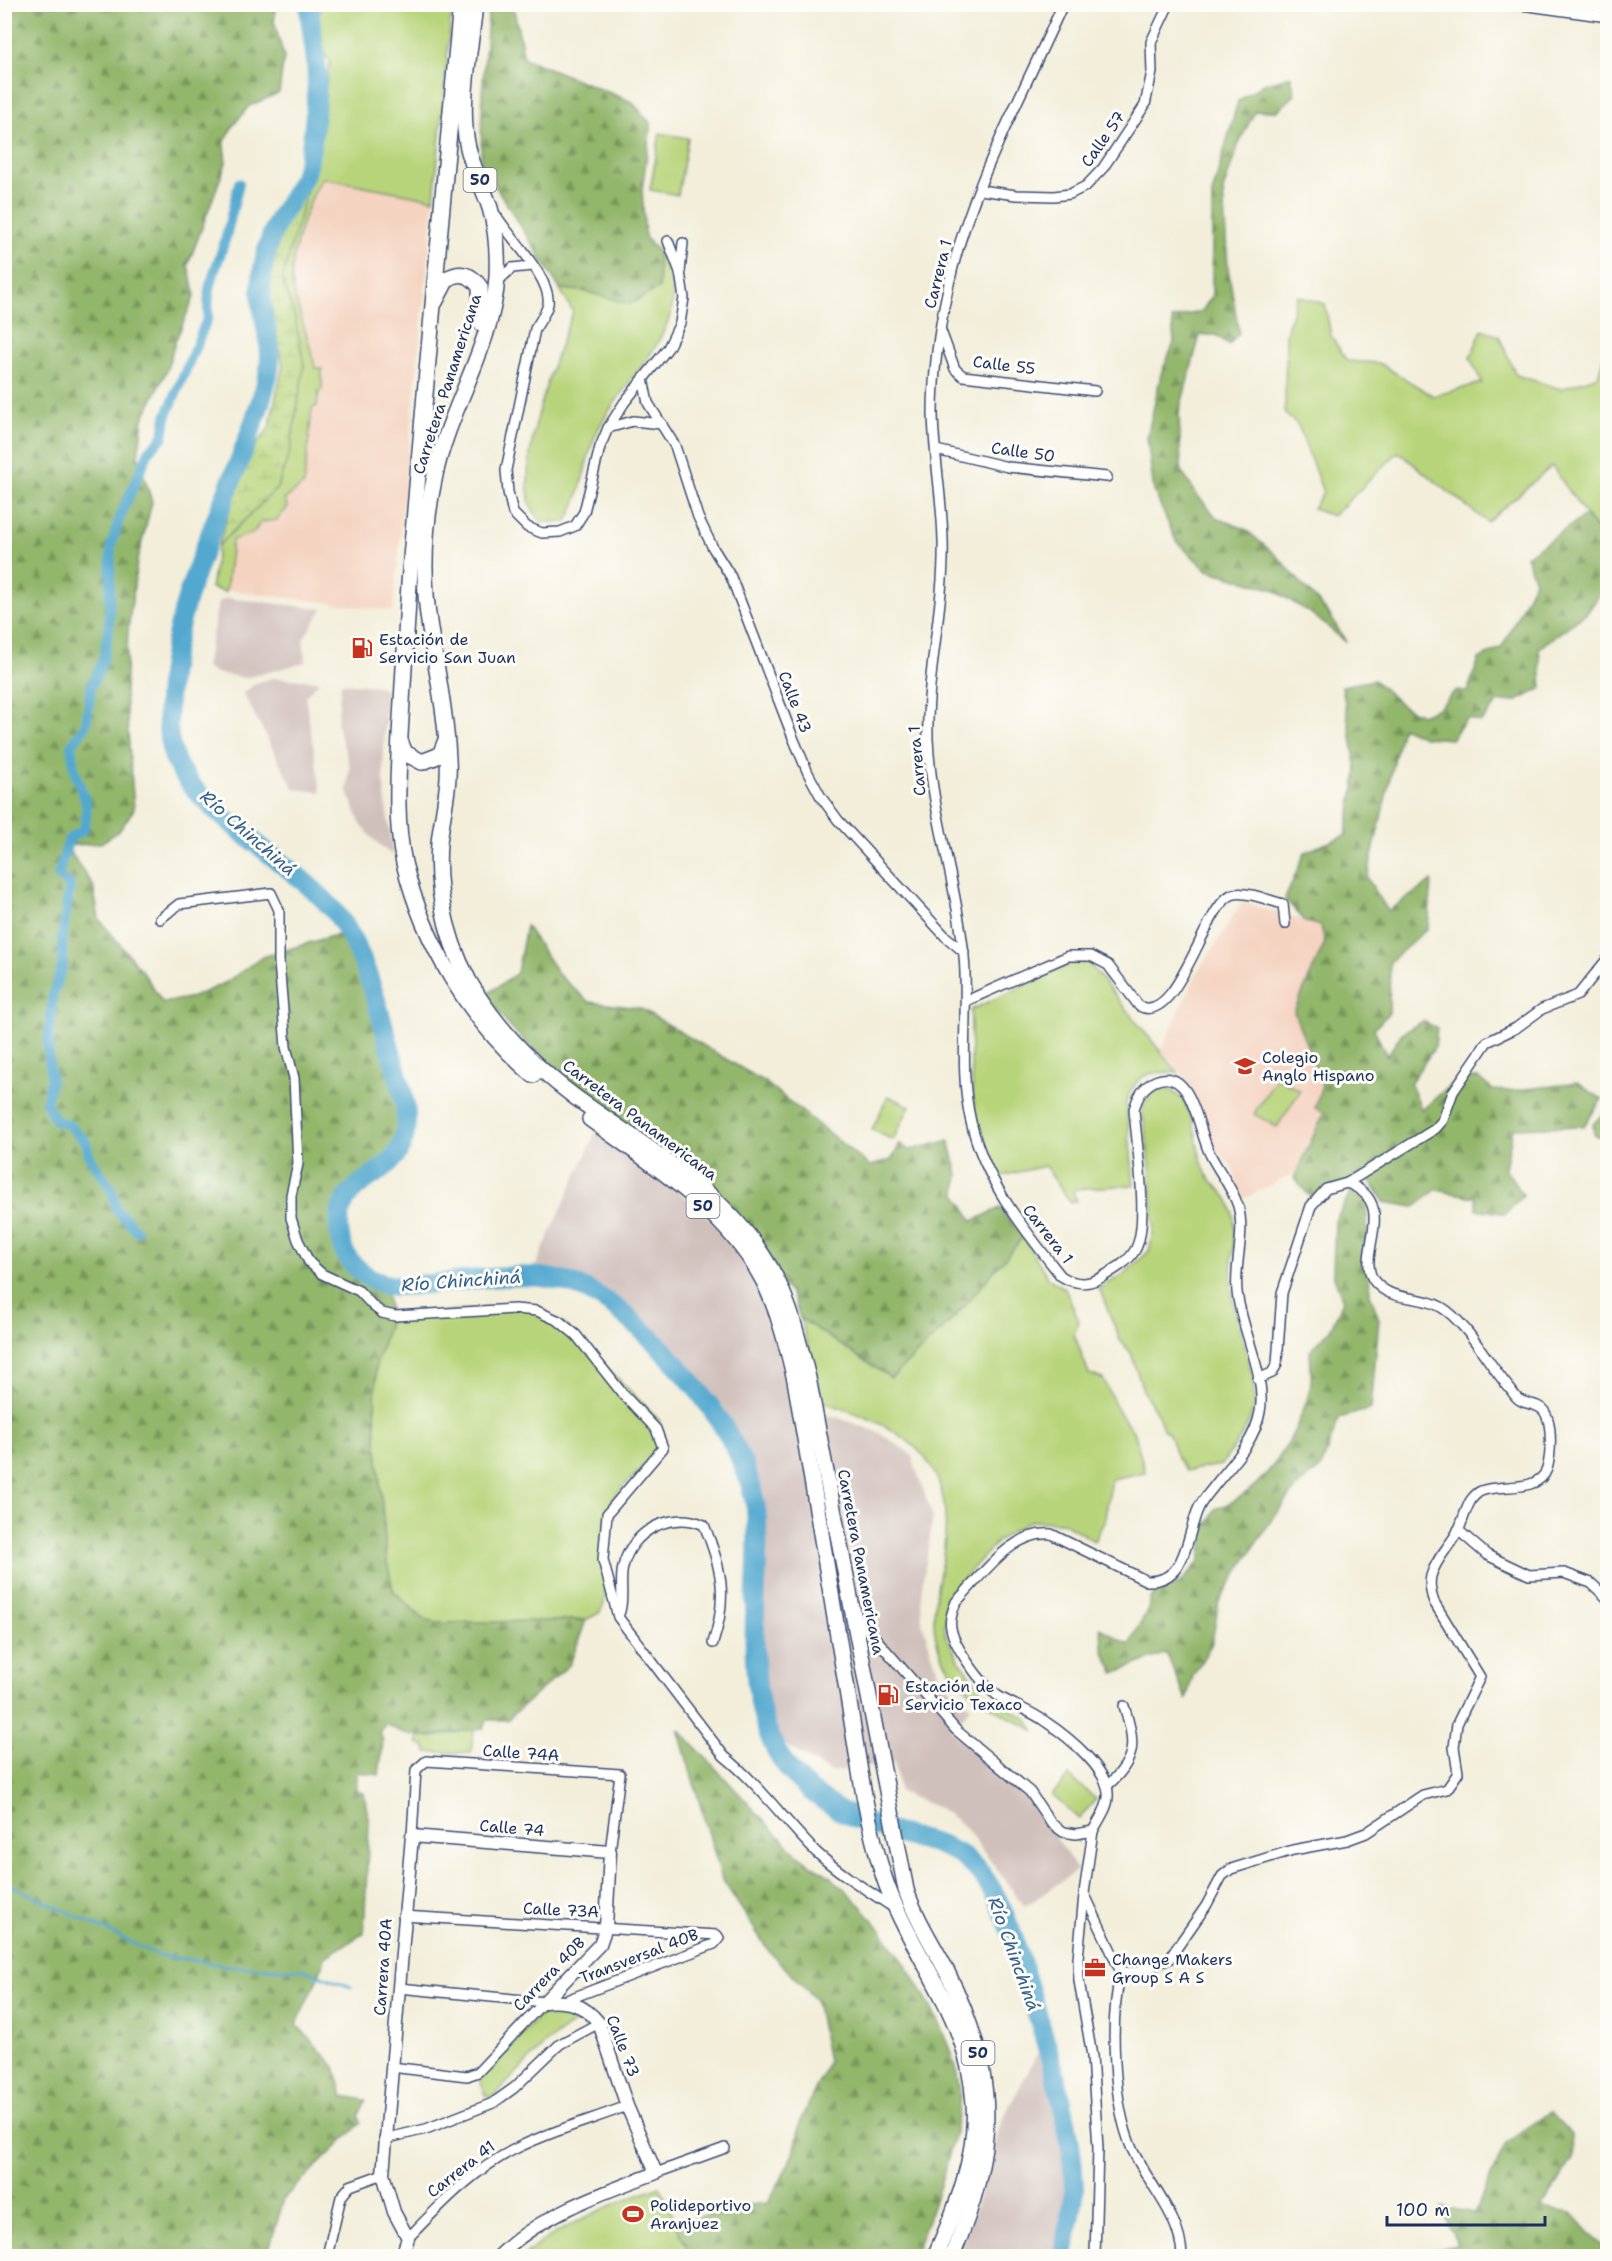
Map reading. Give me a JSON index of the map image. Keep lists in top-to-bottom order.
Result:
{
  "streets": {
    "highway": ["50", "Carretera Panamericana"],
    "street": [
      "Calle 57",
      "Carrera 1",
      "Calle 55",
      "Calle 50",
      "Calle 43",
      "Calle 74A",
      "Calle 74",
      "Calle 73A",
      "Transversal 40B",
      "Carrera 40A",
      "Carrera 40B",
      "Calle 73",
      "Carrera 41"
    ]
  },
  "crossings": [
    ["Calle 57", "Carrera 1"],
    ["Carrera 1", "Calle 55"],
    ["Carrera 1", "Calle 50"],
    ["Carrera 1", "Calle 43"],
    ["Calle 74A", "Carrera 40A"],
    ["Calle 74A", "Carrera 40B"],
    ["Calle 74", "Carrera 40A"],
    ["Calle 74", "Carrera 40B"],
    ["Calle 73A", "Transversal 40B"],
    ["Calle 73A", "Carrera 40A"],
    ["Calle 73A", "Carrera 40B"],
    ["Transversal 40B", "Calle 73"],
    ["Carrera 40A", "Carrera 40B"],
    ["Carrera 40A", "Calle 73"],
    ["Carrera 40A", "Carrera 41"],
    ["Carrera 40B", "Calle 73"],
    ["Calle 73", "Carrera 41"]
  ],
  "water": ["Río Chinchiná"],
  "places": {
    "fuel station": ["Estación de Servicio San Juan", "Estación de Servicio Texaco"],
    "school or university": ["Colegio Anglo Hispano"],
    "office": ["Change Makers Group S A S"],
    "sports": ["Polideportivo Aranjuez"]
  },
  "scale_bar": "100 m"
}
